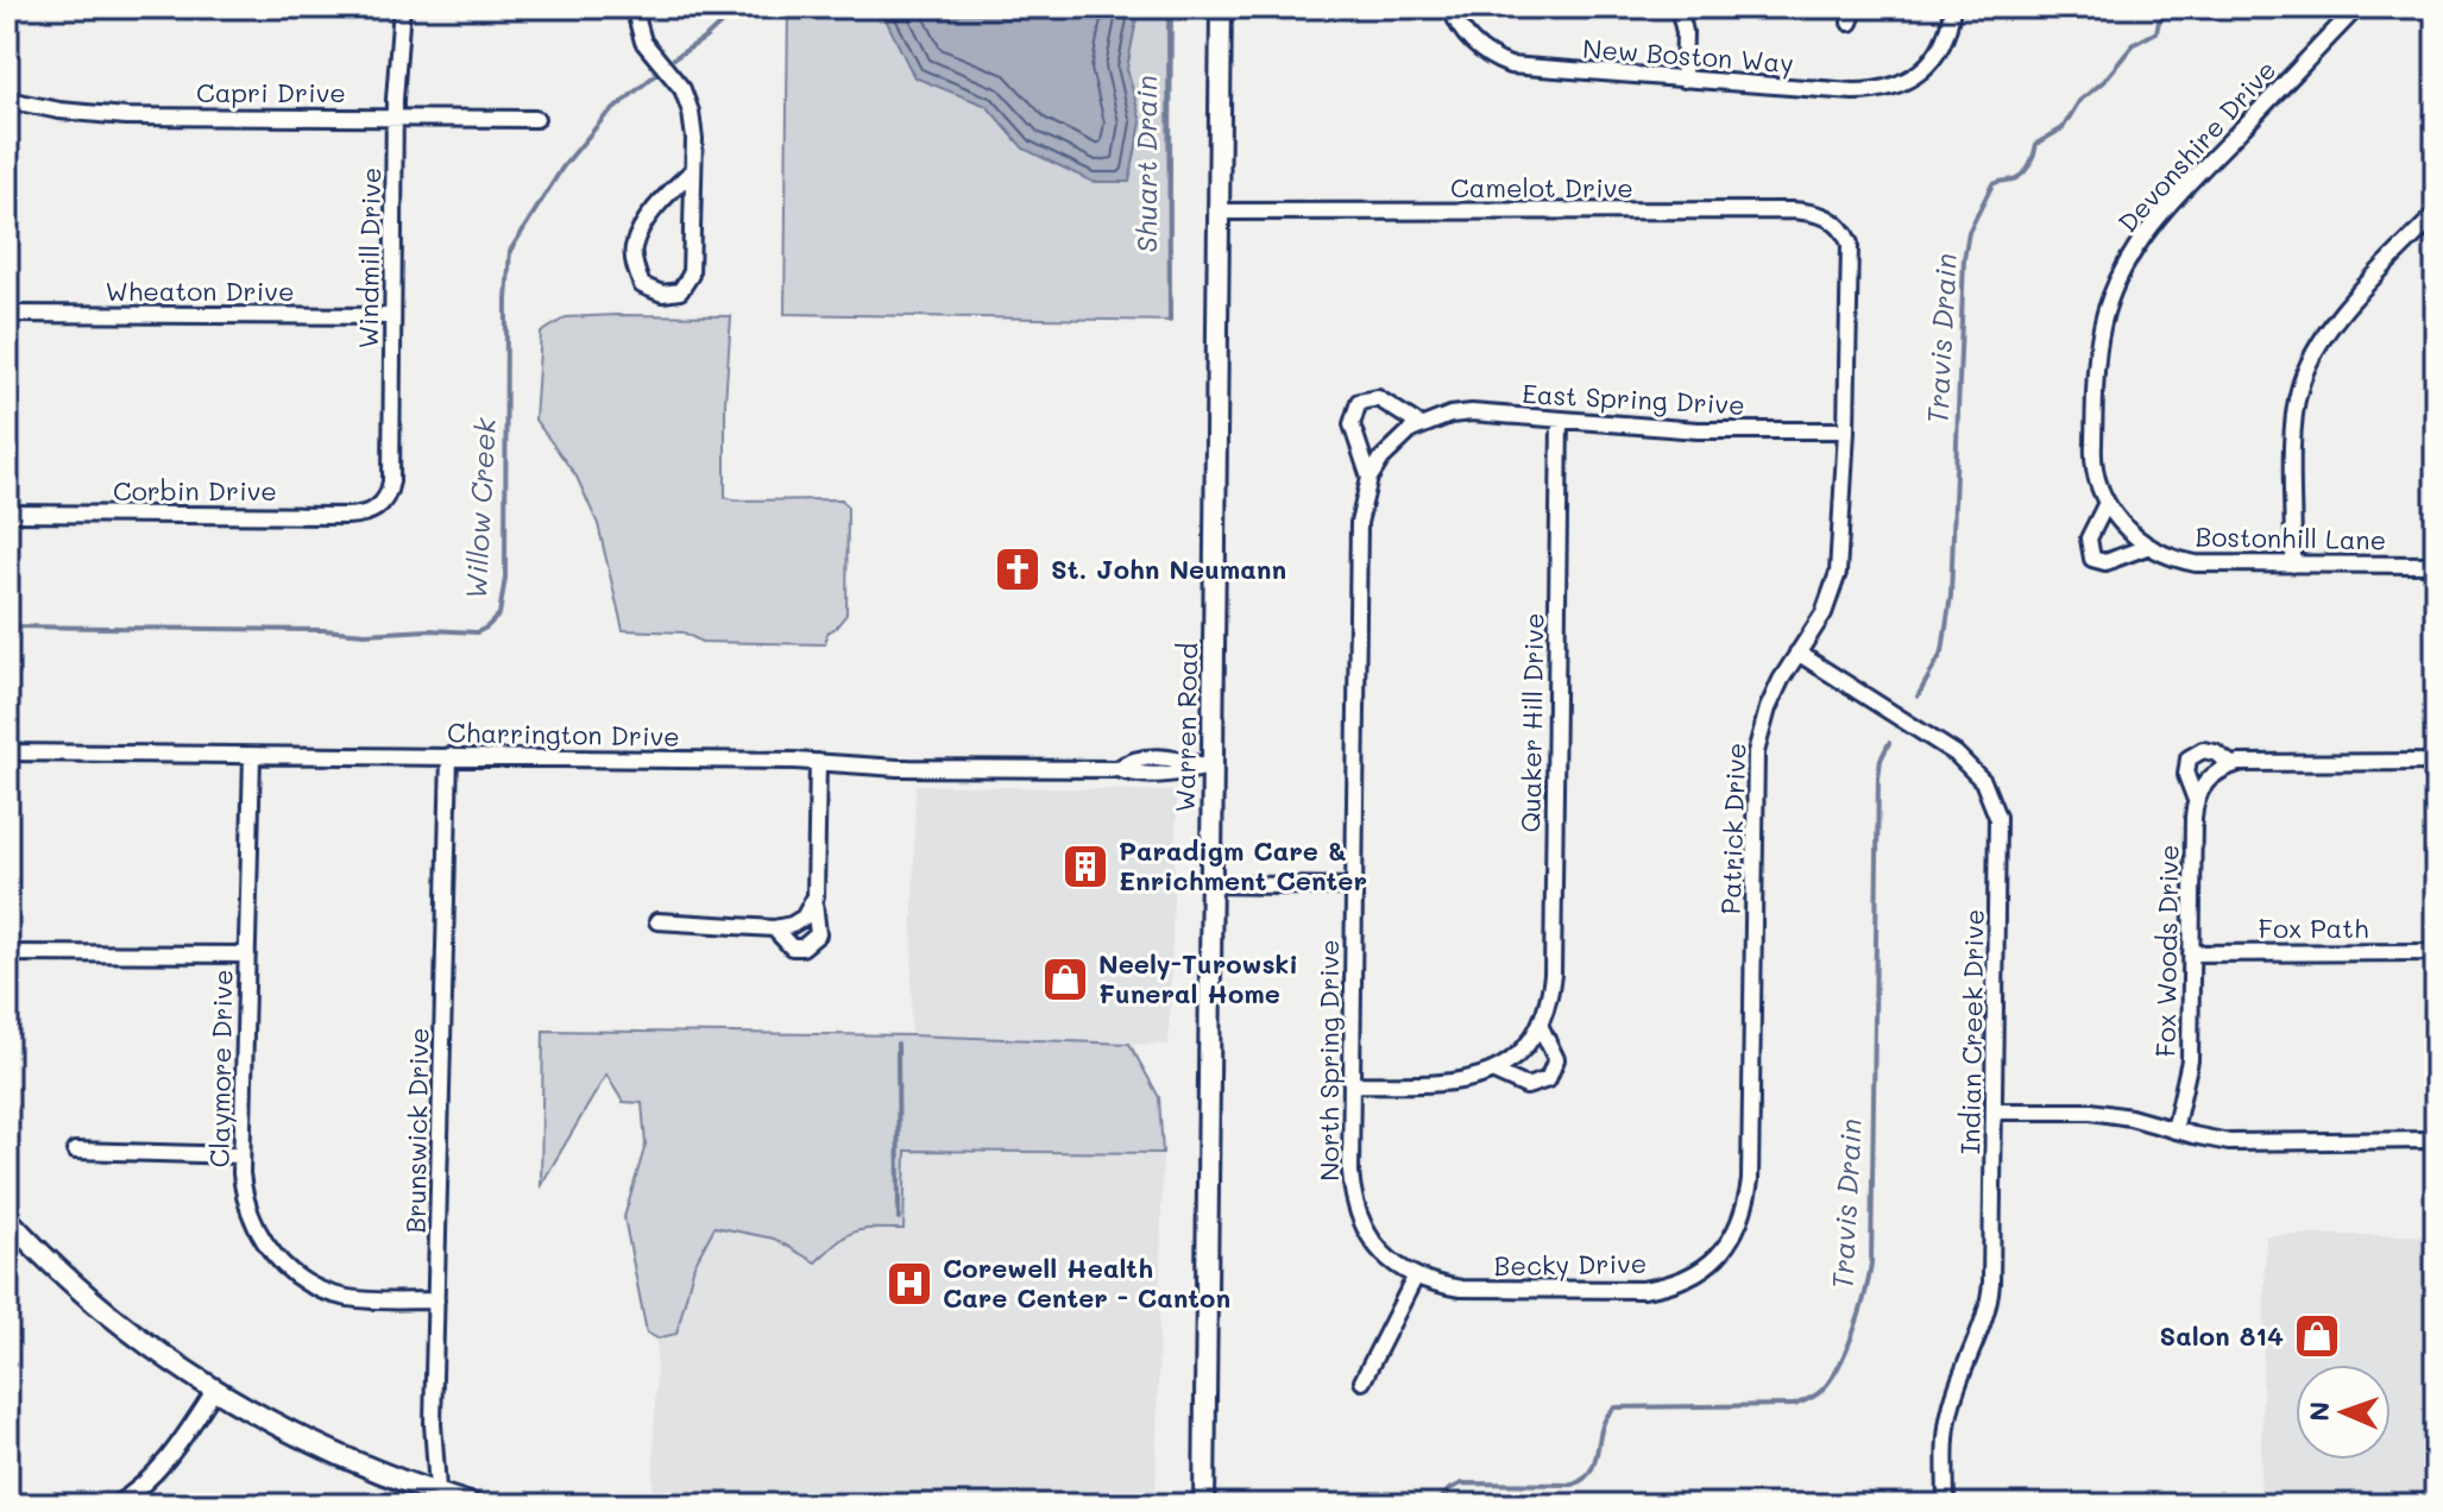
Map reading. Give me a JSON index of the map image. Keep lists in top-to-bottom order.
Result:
{
  "streets": {
    "main road": ["Warren Road"],
    "street": [
      "New Boston Way",
      "Capri Drive",
      "Devonshire Drive",
      "Camelot Drive",
      "Windmill Drive",
      "Wheaton Drive",
      "East Spring Drive",
      "Corbin Drive",
      "Bostonhill Lane",
      "Quaker Hill Drive",
      "Charrington Drive",
      "Patrick Drive",
      "Fox Path",
      "Fox Woods Drive",
      "Indian Creek Drive",
      "North Spring Drive",
      "Claymore Drive",
      "Brunswick Drive",
      "Becky Drive"
    ]
  },
  "crossings": [
    ["Capri Drive", "Windmill Drive"],
    ["Devonshire Drive", "Bostonhill Lane"],
    ["Camelot Drive", "Warren Road"],
    ["Camelot Drive", "Patrick Drive"],
    ["Windmill Drive", "Wheaton Drive"],
    ["Windmill Drive", "Corbin Drive"],
    ["East Spring Drive", "Quaker Hill Drive"],
    ["East Spring Drive", "Patrick Drive"],
    ["East Spring Drive", "North Spring Drive"],
    ["Quaker Hill Drive", "North Spring Drive"],
    ["Warren Road", "Charrington Drive"],
    ["Charrington Drive", "Claymore Drive"],
    ["Charrington Drive", "Brunswick Drive"],
    ["Patrick Drive", "Indian Creek Drive"],
    ["Patrick Drive", "Becky Drive"],
    ["Fox Path", "Fox Woods Drive"],
    ["North Spring Drive", "Becky Drive"],
    ["Claymore Drive", "Brunswick Drive"]
  ],
  "water": ["Shuart Drain", "Travis Drain", "Willow Creek"],
  "places": {
    "church": ["St. John Neumann"],
    "building": ["Paradigm Care & Enrichment Center"],
    "shop": ["Neely-Turowski Funeral Home", "Salon 814"],
    "hospital": ["Corewell Health Care Center - Canton"]
  },
  "north": "left"
}
